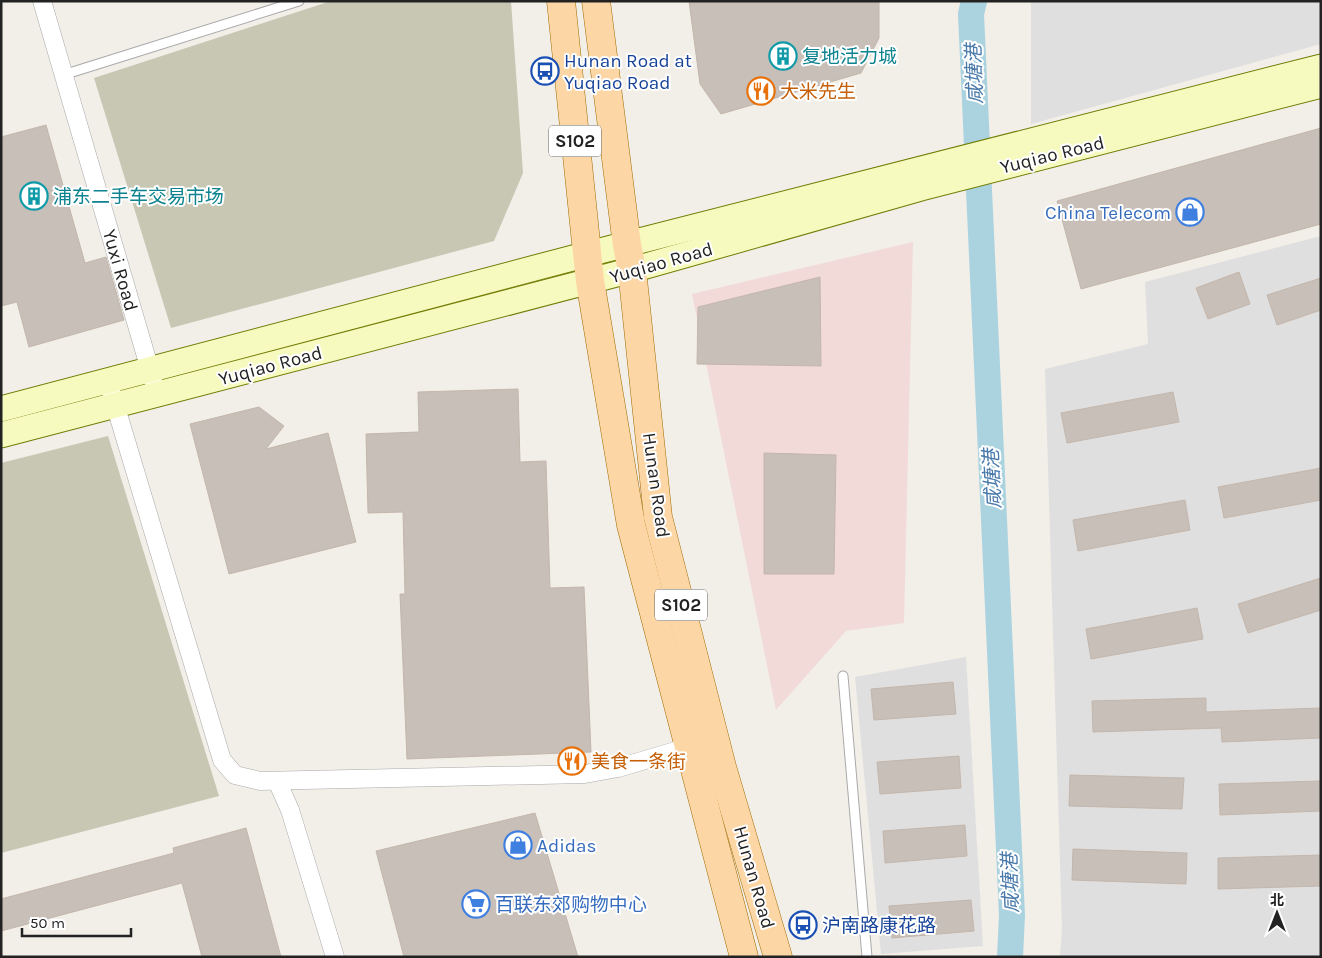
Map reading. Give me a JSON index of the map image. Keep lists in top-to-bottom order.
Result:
{
  "streets": {
    "main road": ["S102", "Yuqiao Road", "Hunan Road"],
    "street": ["Yuxi Road"]
  },
  "crossings": [
    ["Yuqiao Road", "Yuxi Road"],
    ["Yuqiao Road", "Hunan Road"]
  ],
  "water": ["咸塘港"],
  "places": {
    "building": ["复地活力城", "浦东二手车交易市场"],
    "bus stop": ["Hunan Road at Yuqiao Road", "沪南路康花路"],
    "restaurant": ["大米先生", "美食一条街"],
    "shop": ["China Telecom", "Adidas"],
    "supermarket": ["百联东郊购物中心"]
  },
  "scale_bar": "50 m",
  "north": "top"
}
